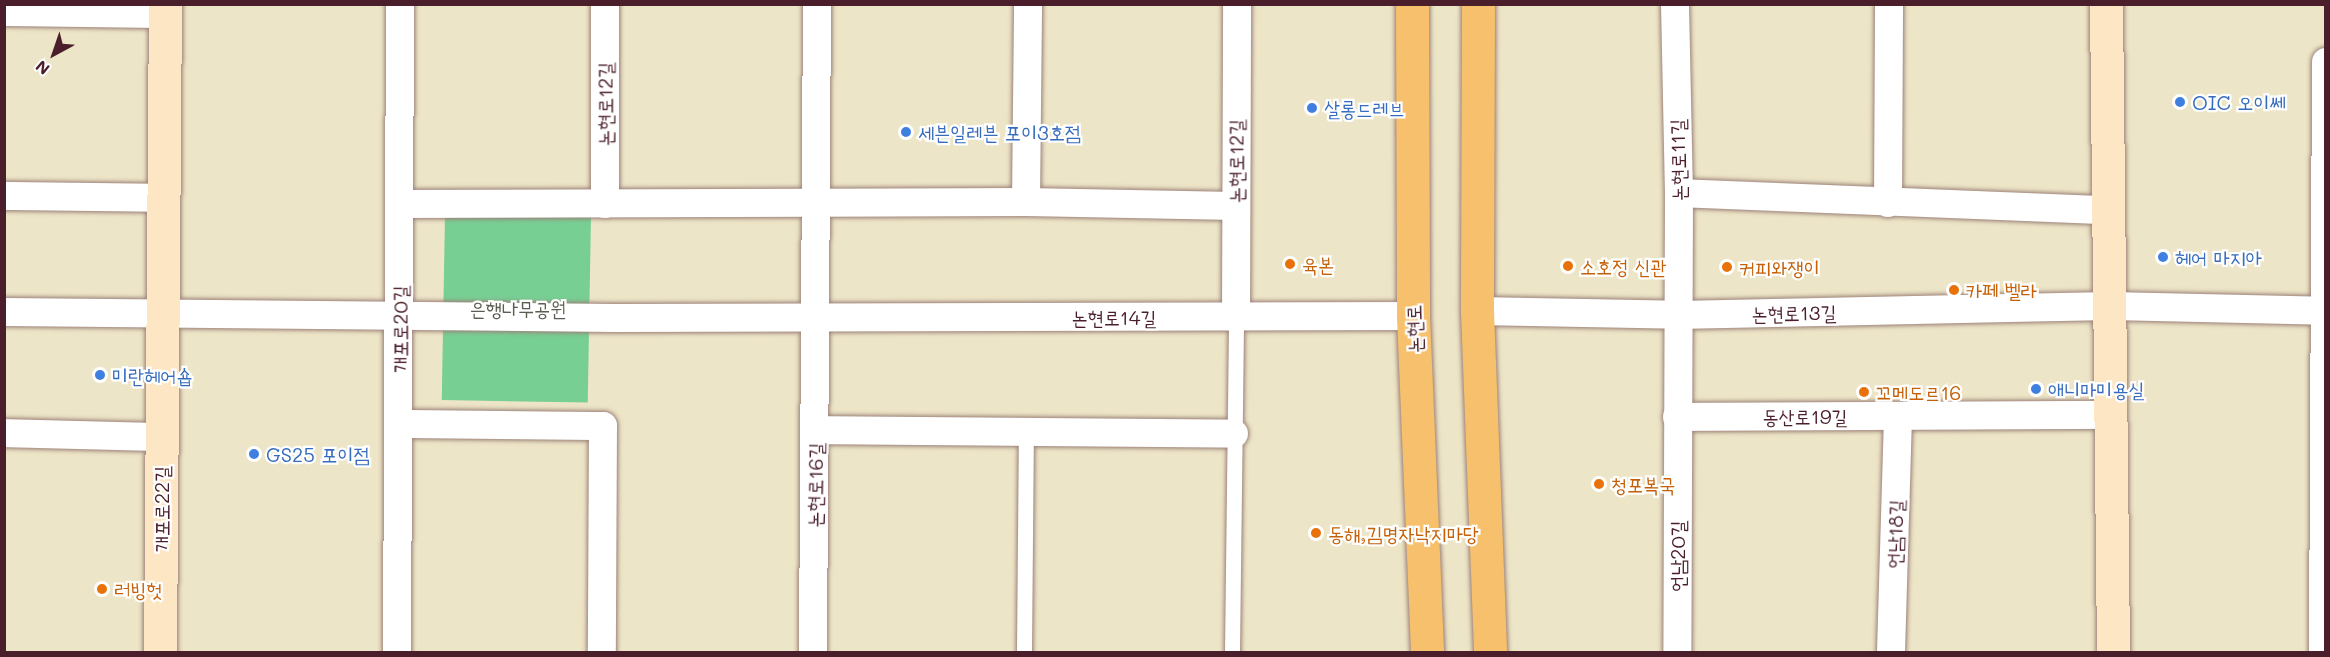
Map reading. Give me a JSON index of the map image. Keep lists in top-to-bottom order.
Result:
{
  "streets": {
    "main road": ["논현로"],
    "street": [
      "논현로12길",
      "논현로11길",
      "논현로13길",
      "논현로14길",
      "개포로20길",
      "동산로19길",
      "논현로16길",
      "개포로22길",
      "언남18길",
      "언남20길"
    ]
  },
  "crossings": [
    ["논현로12길", "논현로14길"],
    ["논현로11길", "논현로13길"],
    ["논현로11길", "언남20길"],
    ["논현로13길", "언남20길"],
    ["논현로14길", "개포로20길"],
    ["논현로14길", "논현로"],
    ["논현로14길", "논현로16길"],
    ["논현로14길", "개포로22길"],
    ["동산로19길", "언남18길"],
    ["동산로19길", "언남20길"]
  ],
  "parks": ["은행나무공원"],
  "places": [
    "OIC 오이쎄",
    "살롱드레브",
    "세븐일레븐 포이3호점",
    "헤어 마지아",
    "육본",
    "소호정 신관",
    "커피와쟁이",
    "카페 벨라",
    "미란헤어숍",
    "애니마미용실",
    "꼬메도르16",
    "GS25 포이점",
    "청포복국",
    "동해,김명자낙지마당",
    "러빙헛"
  ],
  "north": "bottom left"
}
